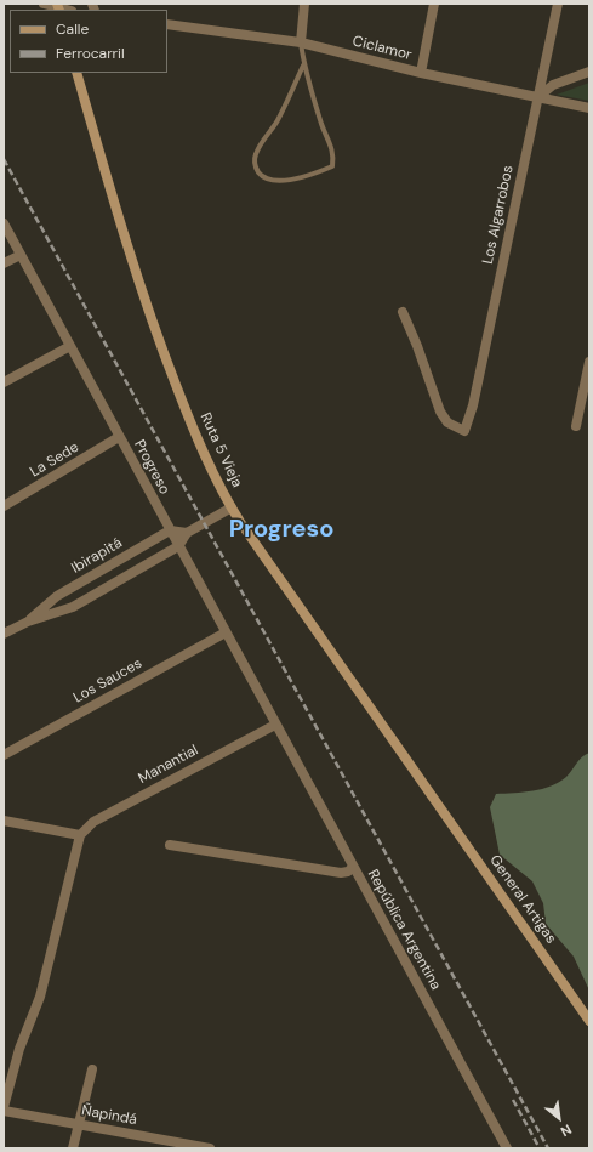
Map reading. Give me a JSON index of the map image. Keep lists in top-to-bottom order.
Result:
{
  "streets": {
    "street": [
      "Ciclamor",
      "Los Algarrobos",
      "Ruta 5 Vieja",
      "La Sede",
      "Progreso",
      "Ibirapitá",
      "Los Sauces",
      "Manantial",
      "General Artigas",
      "República Argentina",
      "Ñapindá"
    ]
  },
  "crossings": [
    ["Ciclamor", "Los Algarrobos"],
    ["Ruta 5 Vieja", "Ibirapitá"],
    ["Ruta 5 Vieja", "General Artigas"],
    ["La Sede", "Progreso"],
    ["Progreso", "Ibirapitá"],
    ["Progreso", "Los Sauces"],
    ["Progreso", "Manantial"],
    ["Progreso", "República Argentina"],
    ["Manantial", "República Argentina"]
  ],
  "districts": ["Progreso"],
  "legend": ["Calle", "Ferrocarril"],
  "north": "bottom right"
}
